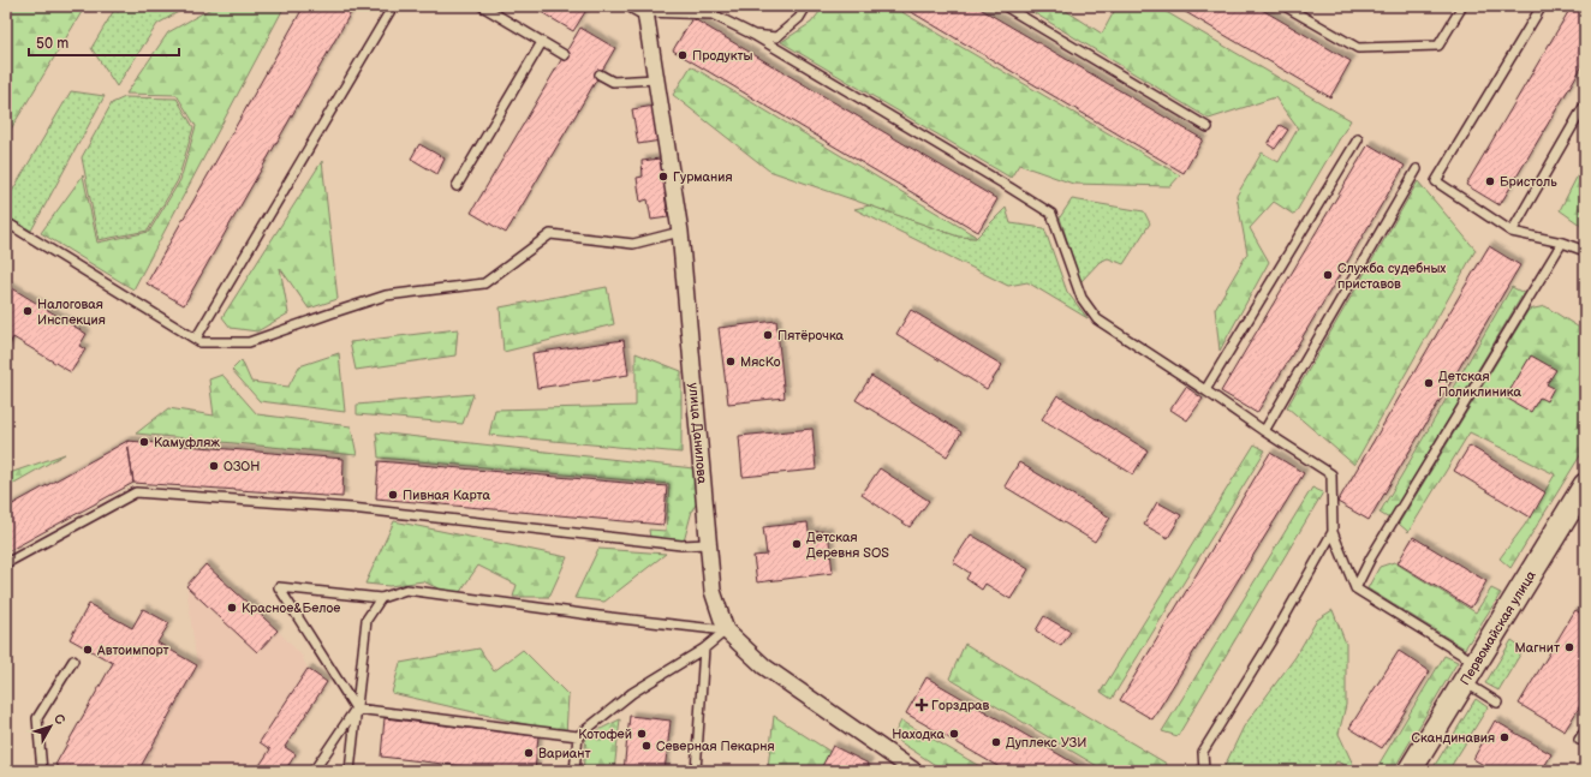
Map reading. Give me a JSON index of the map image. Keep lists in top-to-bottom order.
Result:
{
  "streets": {
    "main road": ["Первомайская улица"],
    "street": ["улица Данилова"]
  },
  "places": {
    "other": [
      "Продукты",
      "Гурмания",
      "Бристоль",
      "Служба судебных приставов",
      "Налоговая Инспекция",
      "Пятёрочка",
      "МясКо",
      "Детская Поликлиника",
      "Камуфляж",
      "ОЗОН",
      "Пивная Карта",
      "Детская Деревня SOS",
      "Красное&Белое",
      "Магнит",
      "Автоимпорт",
      "Котофей",
      "Находка",
      "Скандинавия",
      "Дуплекс УЗИ",
      "Северная Пекарня",
      "Вариант"
    ],
    "health": ["Горздрав"]
  },
  "scale_bar": "50 m",
  "north": "top right"
}
